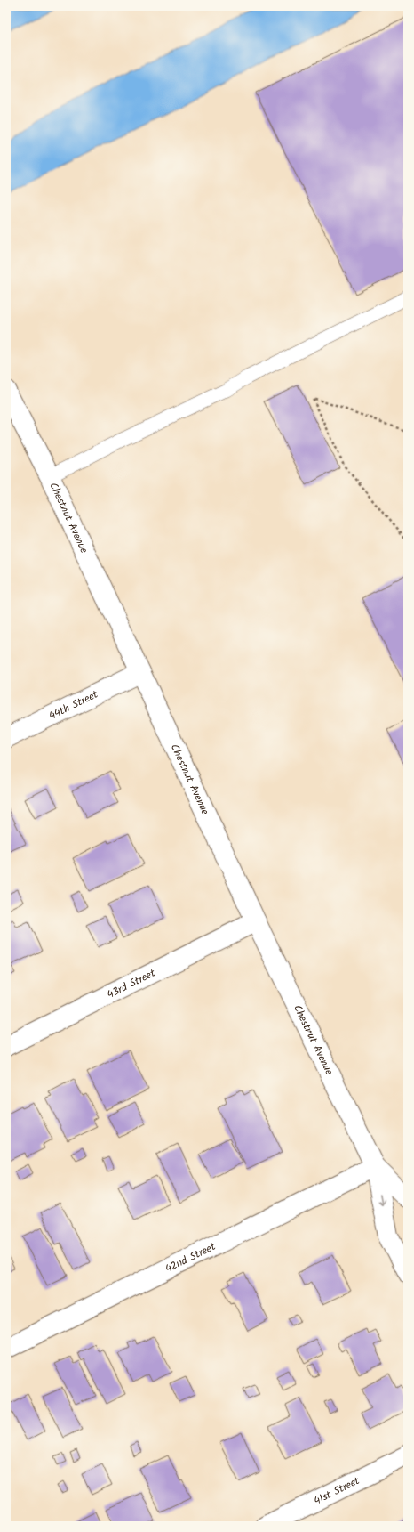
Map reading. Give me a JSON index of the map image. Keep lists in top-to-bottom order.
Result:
{
  "streets": {
    "main road": [
      "Chestnut Avenue",
      "44th Street",
      "43rd Street",
      "42nd Street",
      "41st Street"
    ]
  },
  "crossings": [
    ["Chestnut Avenue", "44th Street"],
    ["Chestnut Avenue", "43rd Street"],
    ["Chestnut Avenue", "42nd Street"]
  ]
}
